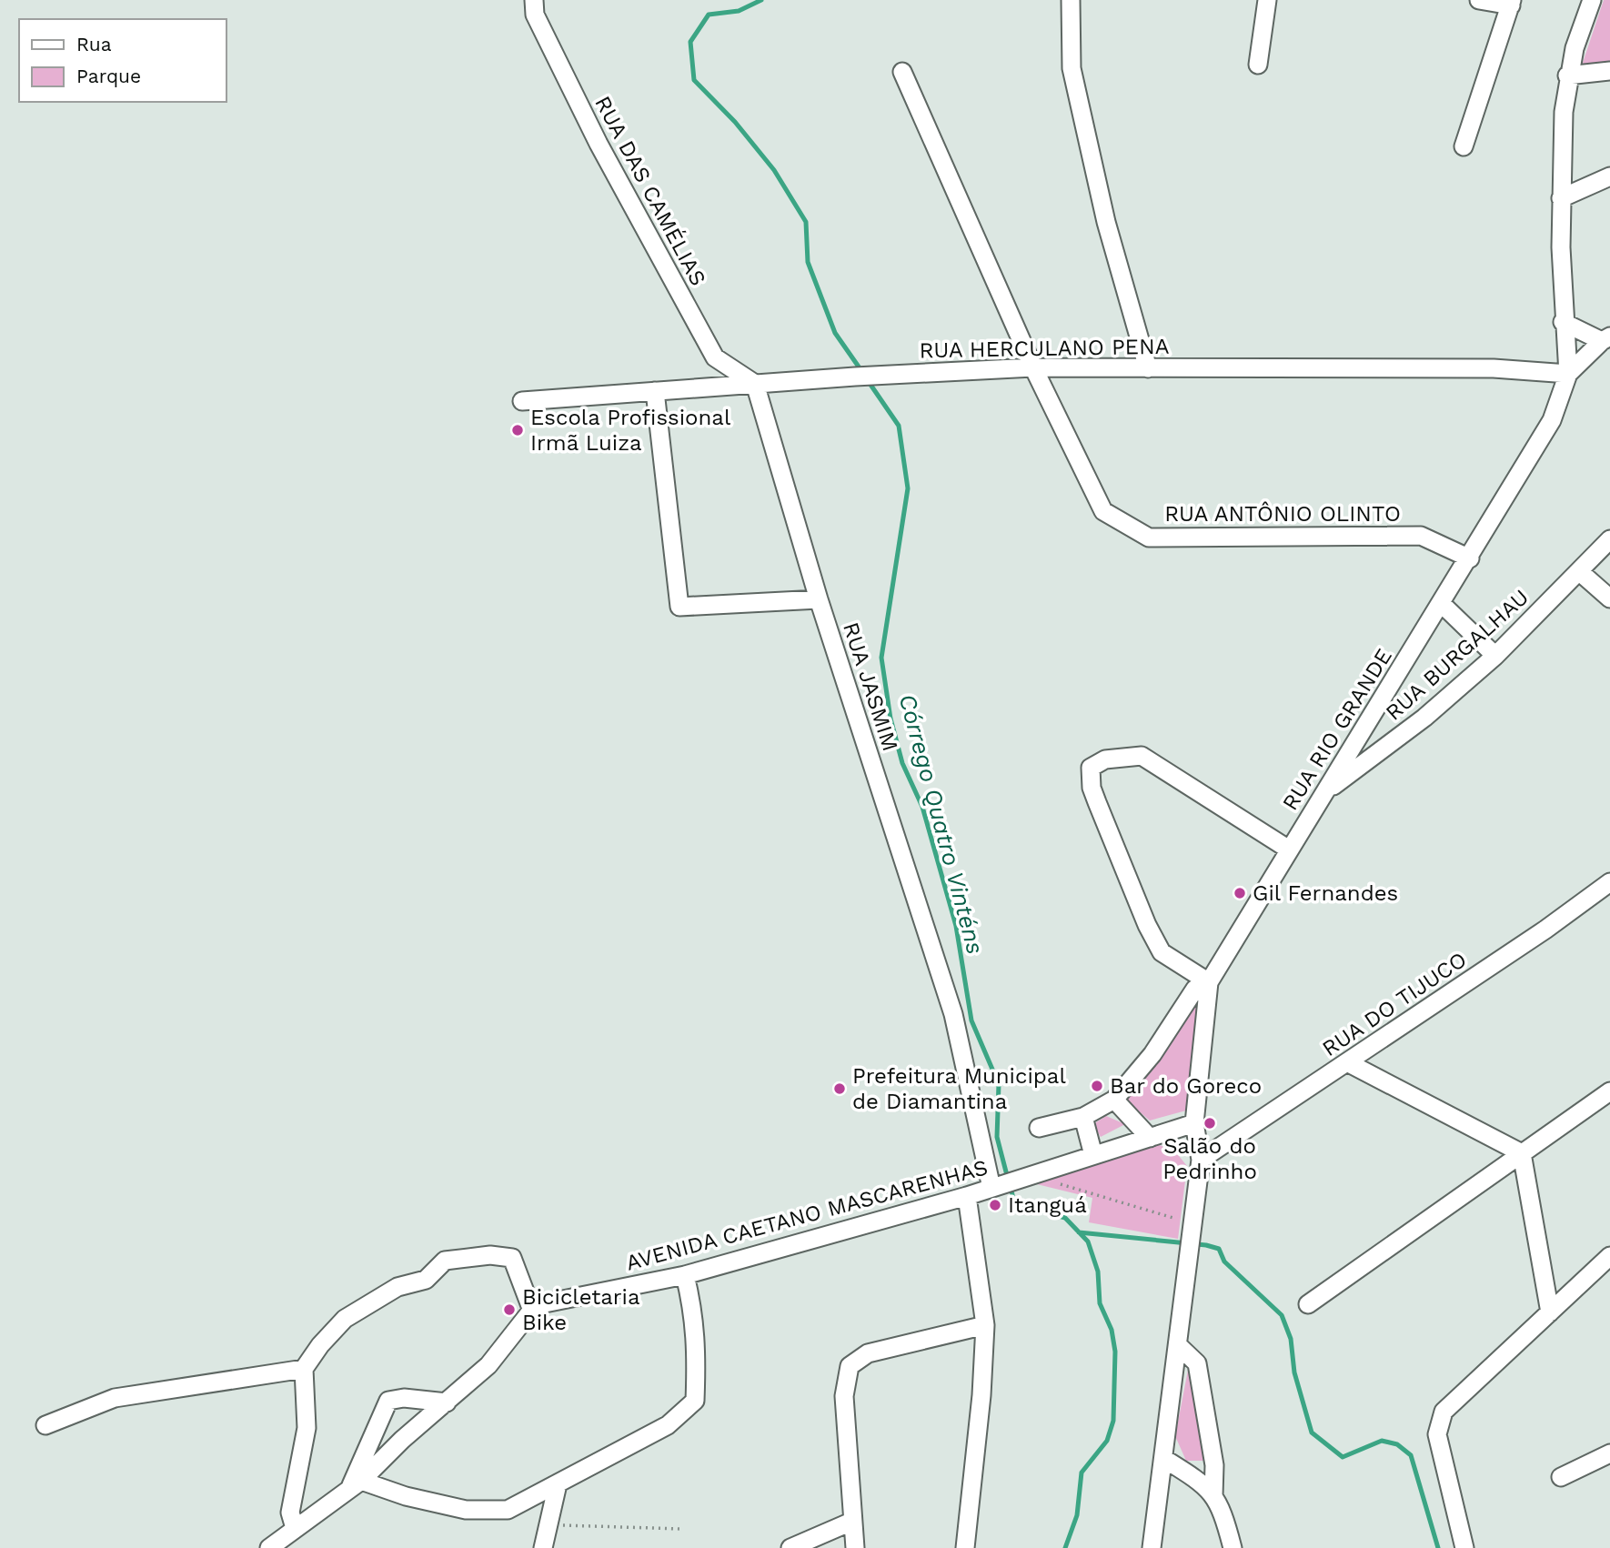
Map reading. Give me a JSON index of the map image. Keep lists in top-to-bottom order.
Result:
{
  "streets": {
    "street": [
      "RUA DAS CAMÉLIAS",
      "RUA HERCULANO PENA",
      "RUA ANTÔNIO OLINTO",
      "RUA BURGALHAU",
      "RUA JASMIM",
      "RUA RIO GRANDE",
      "RUA DO TIJUCO",
      "AVENIDA CAETANO MASCARENHAS"
    ]
  },
  "crossings": [
    ["RUA DAS CAMÉLIAS", "RUA HERCULANO PENA"],
    ["RUA DAS CAMÉLIAS", "RUA JASMIM"],
    ["RUA HERCULANO PENA", "RUA ANTÔNIO OLINTO"],
    ["RUA HERCULANO PENA", "RUA JASMIM"],
    ["RUA HERCULANO PENA", "RUA RIO GRANDE"],
    ["RUA ANTÔNIO OLINTO", "RUA RIO GRANDE"],
    ["RUA BURGALHAU", "RUA RIO GRANDE"],
    ["RUA JASMIM", "AVENIDA CAETANO MASCARENHAS"],
    ["RUA RIO GRANDE", "RUA DO TIJUCO"],
    ["RUA RIO GRANDE", "AVENIDA CAETANO MASCARENHAS"]
  ],
  "water": ["Córrego Quatro Vinténs"],
  "places": [
    "Escola Profissional Irmã Luiza",
    "Gil Fernandes",
    "Bar do Goreco",
    "Prefeitura Municipal de Diamantina",
    "Salão do Pedrinho",
    "Itanguá",
    "Bicicletaria Bike"
  ],
  "legend": ["Rua", "Parque"]
}
